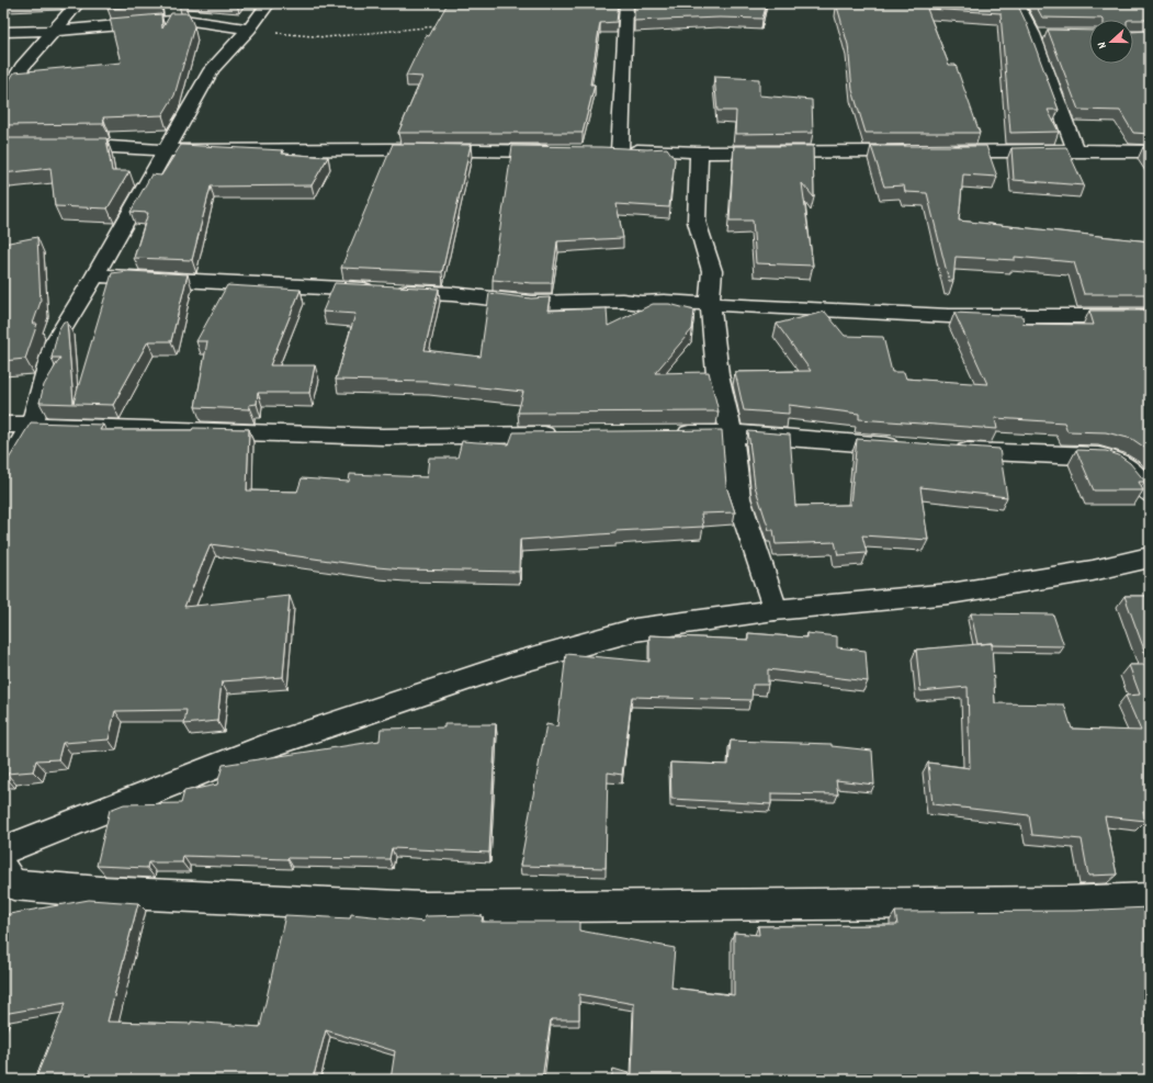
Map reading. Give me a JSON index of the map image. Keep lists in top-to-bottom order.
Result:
{
  "north": "left"
}
